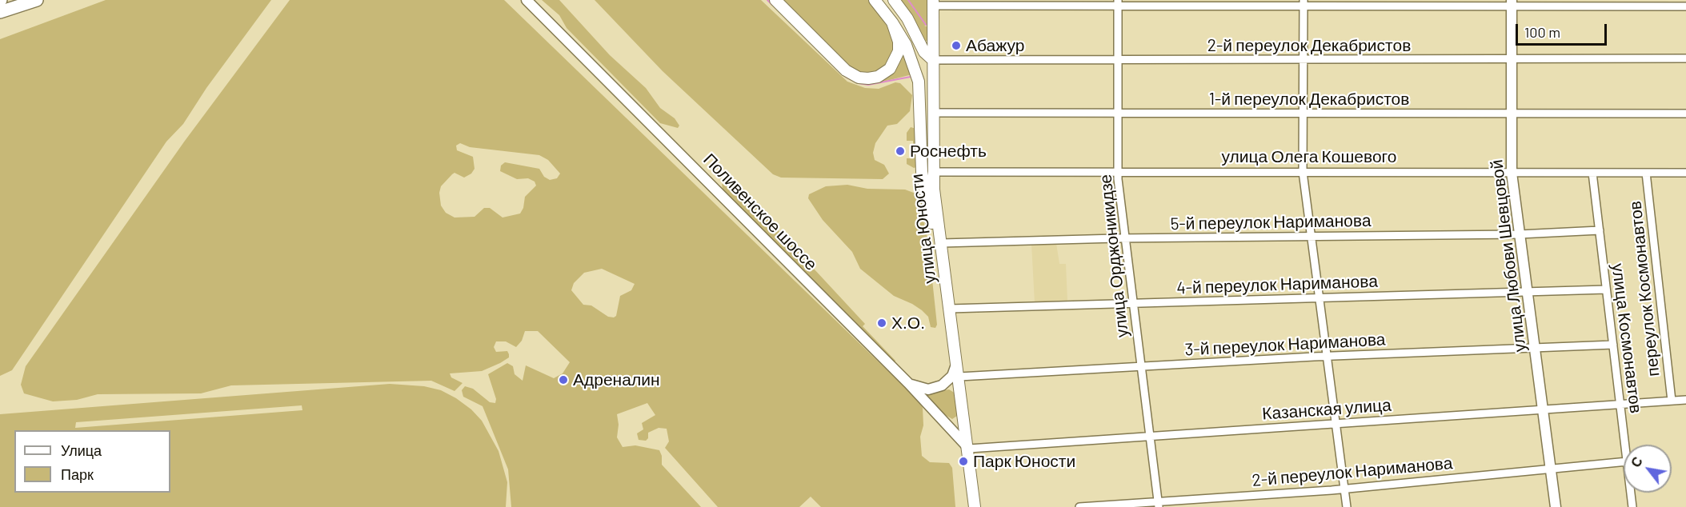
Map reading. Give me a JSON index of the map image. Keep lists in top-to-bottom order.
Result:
{
  "streets": {
    "main road": ["улица Юности"],
    "street": [
      "2-й переулок Декабристов",
      "1-й переулок Декабристов",
      "улица Олега Кошевого",
      "Поливенское шоссе",
      "5-й переулок Нариманова",
      "улица Орджоникидзе",
      "улица Любови Шевцовой",
      "4-й переулок Нариманова",
      "переулок Космонавтов",
      "улица Космонавтов",
      "3-й переулок Нариманова",
      "Казанская улица",
      "2-й переулок Нариманова"
    ]
  },
  "crossings": [
    ["2-й переулок Декабристов", "улица Юности"],
    ["2-й переулок Декабристов", "улица Орджоникидзе"],
    ["2-й переулок Декабристов", "улица Любови Шевцовой"],
    ["1-й переулок Декабристов", "улица Юности"],
    ["1-й переулок Декабристов", "улица Орджоникидзе"],
    ["1-й переулок Декабристов", "улица Любови Шевцовой"],
    ["улица Олега Кошевого", "улица Юности"],
    ["улица Олега Кошевого", "улица Орджоникидзе"],
    ["улица Олега Кошевого", "улица Любови Шевцовой"],
    ["улица Олега Кошевого", "переулок Космонавтов"],
    ["улица Олега Кошевого", "улица Космонавтов"],
    ["Поливенское шоссе", "улица Юности"],
    ["Поливенское шоссе", "Казанская улица"],
    ["5-й переулок Нариманова", "улица Юности"],
    ["5-й переулок Нариманова", "улица Орджоникидзе"],
    ["5-й переулок Нариманова", "улица Любови Шевцовой"],
    ["5-й переулок Нариманова", "улица Космонавтов"],
    ["улица Юности", "4-й переулок Нариманова"],
    ["улица Юности", "3-й переулок Нариманова"],
    ["улица Юности", "Казанская улица"],
    ["улица Орджоникидзе", "4-й переулок Нариманова"],
    ["улица Орджоникидзе", "3-й переулок Нариманова"],
    ["улица Орджоникидзе", "Казанская улица"],
    ["улица Орджоникидзе", "2-й переулок Нариманова"],
    ["улица Любови Шевцовой", "4-й переулок Нариманова"],
    ["улица Любови Шевцовой", "3-й переулок Нариманова"],
    ["улица Любови Шевцовой", "Казанская улица"],
    ["улица Любови Шевцовой", "2-й переулок Нариманова"],
    ["4-й переулок Нариманова", "улица Космонавтов"],
    ["переулок Космонавтов", "Казанская улица"],
    ["улица Космонавтов", "3-й переулок Нариманова"],
    ["улица Космонавтов", "Казанская улица"]
  ],
  "places": [
    "Абажур",
    "Роснефть",
    "Х.О.",
    "Адреналин",
    "Парк Юности"
  ],
  "legend": ["Улица", "Парк"],
  "scale_bar": "100 m",
  "north": "top left"
}
